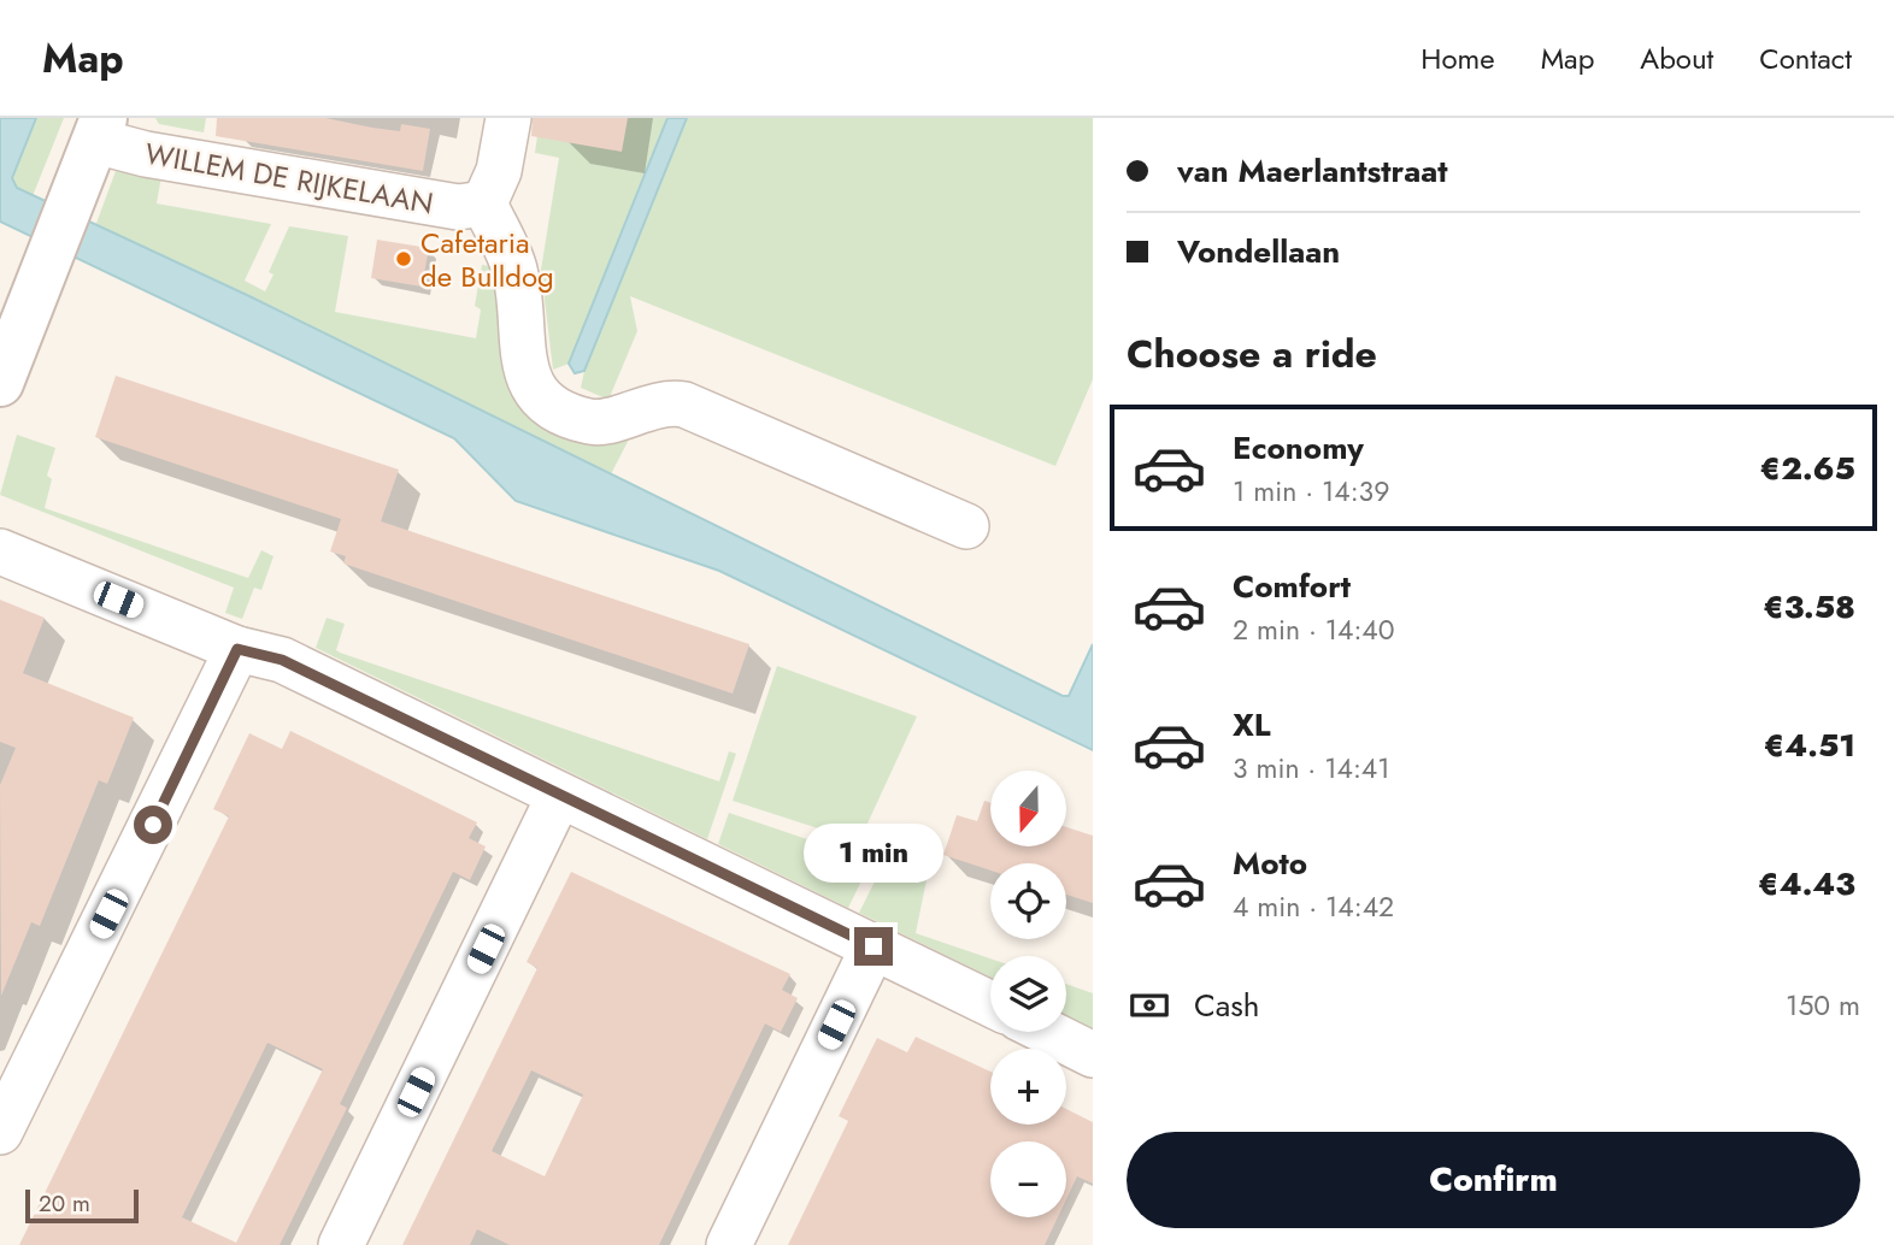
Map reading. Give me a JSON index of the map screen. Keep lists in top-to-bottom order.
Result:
{
  "streets": {
    "street": ["WILLEM DE RIJKELAAN"]
  },
  "places": ["Cafetaria de Bulldog"],
  "scale_bar": "20 m",
  "north": "bottom",
  "page": {
    "header": "Map",
    "nav": [
      "Home",
      "Map",
      "About",
      "Contact"
    ],
    "banner": ["van Maerlantstraat", "Vondellaan"],
    "heading": "Choose a ride",
    "list": [
      {
        "name": "Economy",
        "note": "1 min · 14:39",
        "value": "€2.65"
      },
      {
        "name": "Comfort",
        "note": "2 min · 14:40",
        "value": "€3.58"
      },
      {
        "name": "XL",
        "note": "3 min · 14:41",
        "value": "€4.51"
      },
      {
        "name": "Moto",
        "note": "4 min · 14:42",
        "value": "€4.43"
      }
    ],
    "map_buttons": ["+", "−"],
    "bubble": "1 min",
    "pay": ["Cash", "150 m"],
    "buttons": "Confirm",
    "scale": "20 m"
  }
}
